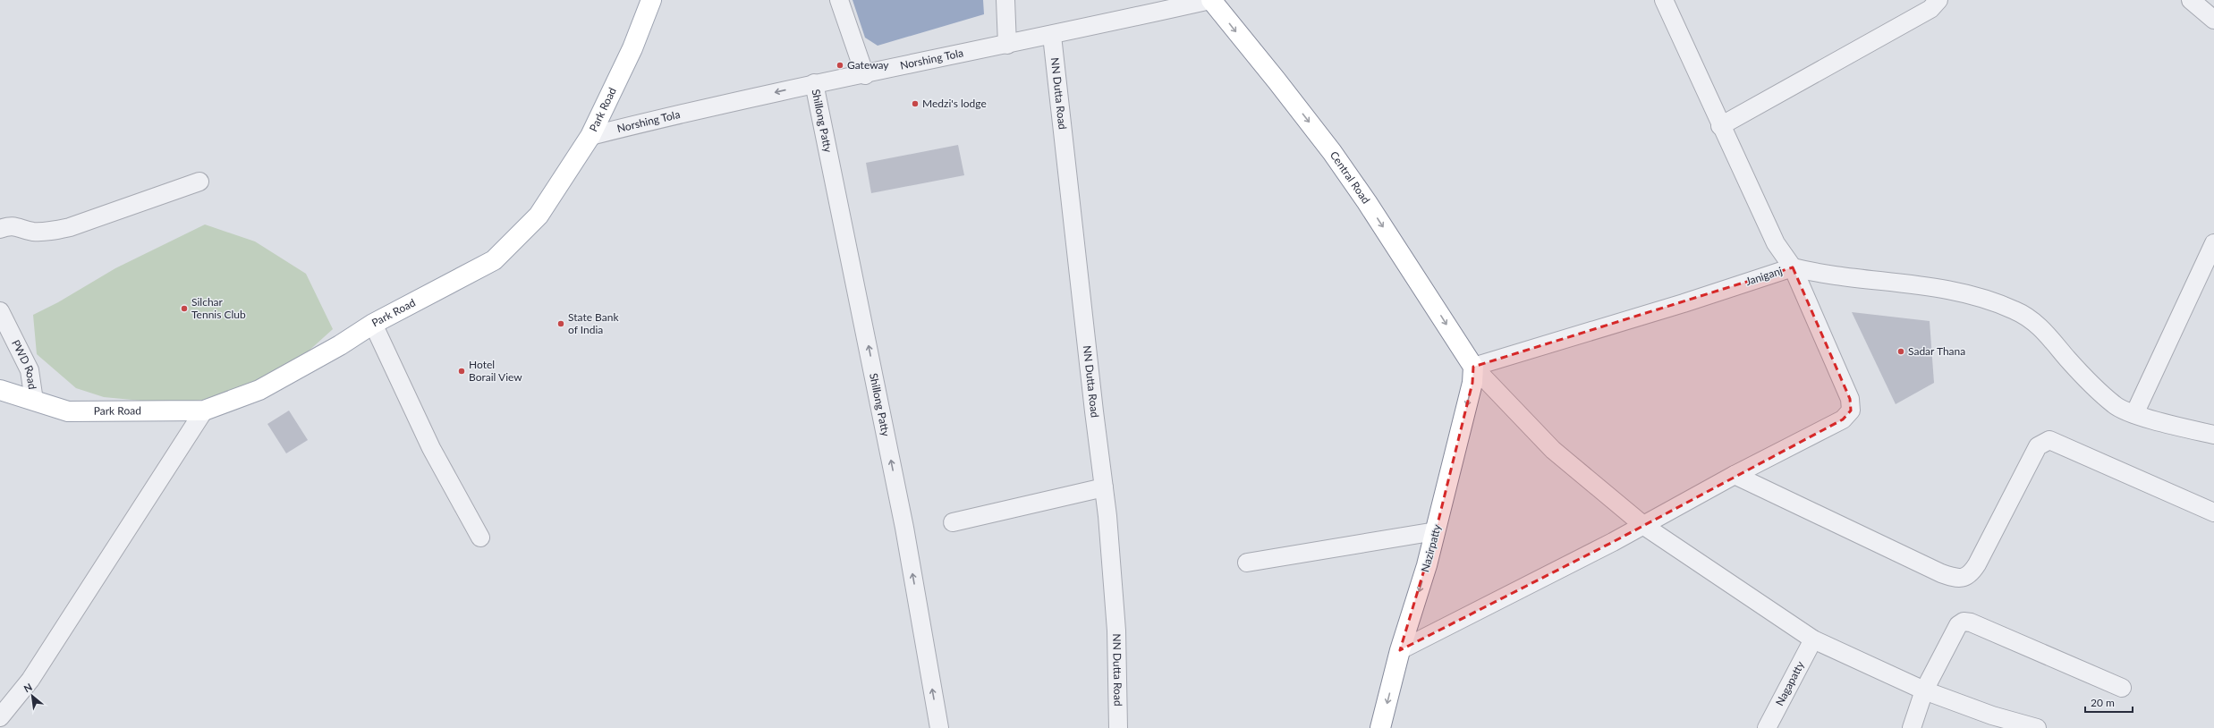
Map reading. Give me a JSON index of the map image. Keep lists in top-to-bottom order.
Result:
{
  "streets": {
    "main road": ["Park Road", "Central Road", "Nazirpatty"],
    "street": [
      "Norshing Tola",
      "NN Dutta Road",
      "Shillong Patty",
      "Janiganj",
      "PWD Road",
      "Nagapatty"
    ]
  },
  "crossings": [
    ["Norshing Tola", "NN Dutta Road"],
    ["Norshing Tola", "Park Road"],
    ["Norshing Tola", "Shillong Patty"],
    ["Norshing Tola", "Central Road"],
    ["Park Road", "PWD Road"],
    ["Central Road", "Janiganj"],
    ["Central Road", "Nazirpatty"],
    ["Janiganj", "Nazirpatty"]
  ],
  "one_way": [
    "Norshing Tola",
    "Shillong Patty",
    "Central Road",
    "Nazirpatty"
  ],
  "places": [
    "Gateway",
    "Medzi's lodge",
    "Silchar Tennis Club",
    "State Bank of India",
    "Sadar Thana",
    "Hotel Borail View"
  ],
  "scale_bar": "20 m",
  "north": "top left"
}
